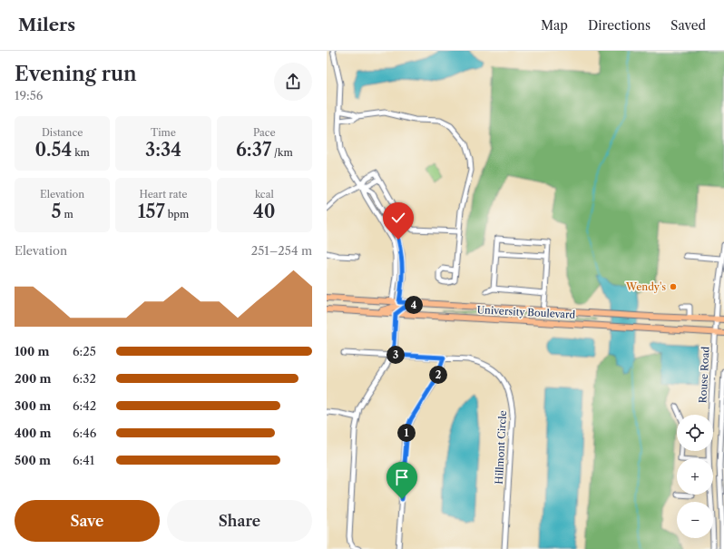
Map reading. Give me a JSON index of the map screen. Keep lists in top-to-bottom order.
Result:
{
  "streets": {
    "main road": ["University Boulevard"],
    "street": ["Rouse Road", "Hillmont Circle"]
  },
  "crossings": [
    ["University Boulevard", "Rouse Road"]
  ],
  "places": ["Wendy's"],
  "page": {
    "header": "Milers",
    "nav": ["Map", "Directions", "Saved"],
    "heading": ["Evening run", "19:56"],
    "stats": [
      ["Distance", "0.54 km"],
      ["Time", "3:34"],
      ["Pace", "6:37 /km"],
      ["Elevation", "5 m"],
      ["Heart rate", "157 bpm"],
      ["kcal", "40"]
    ],
    "chart": ["Elevation", "251–254 m"],
    "pins": [
      "4",
      "3",
      "2",
      "1"
    ],
    "list": [
      {
        "name": "100 m",
        "note": "6:25"
      },
      {
        "name": "200 m",
        "note": "6:32"
      },
      {
        "name": "300 m",
        "note": "6:42"
      },
      {
        "name": "400 m",
        "note": "6:46"
      },
      {
        "name": "500 m",
        "note": "6:41"
      }
    ],
    "map_buttons": ["+", "−"],
    "buttons": ["Save", "Share"]
  }
}
